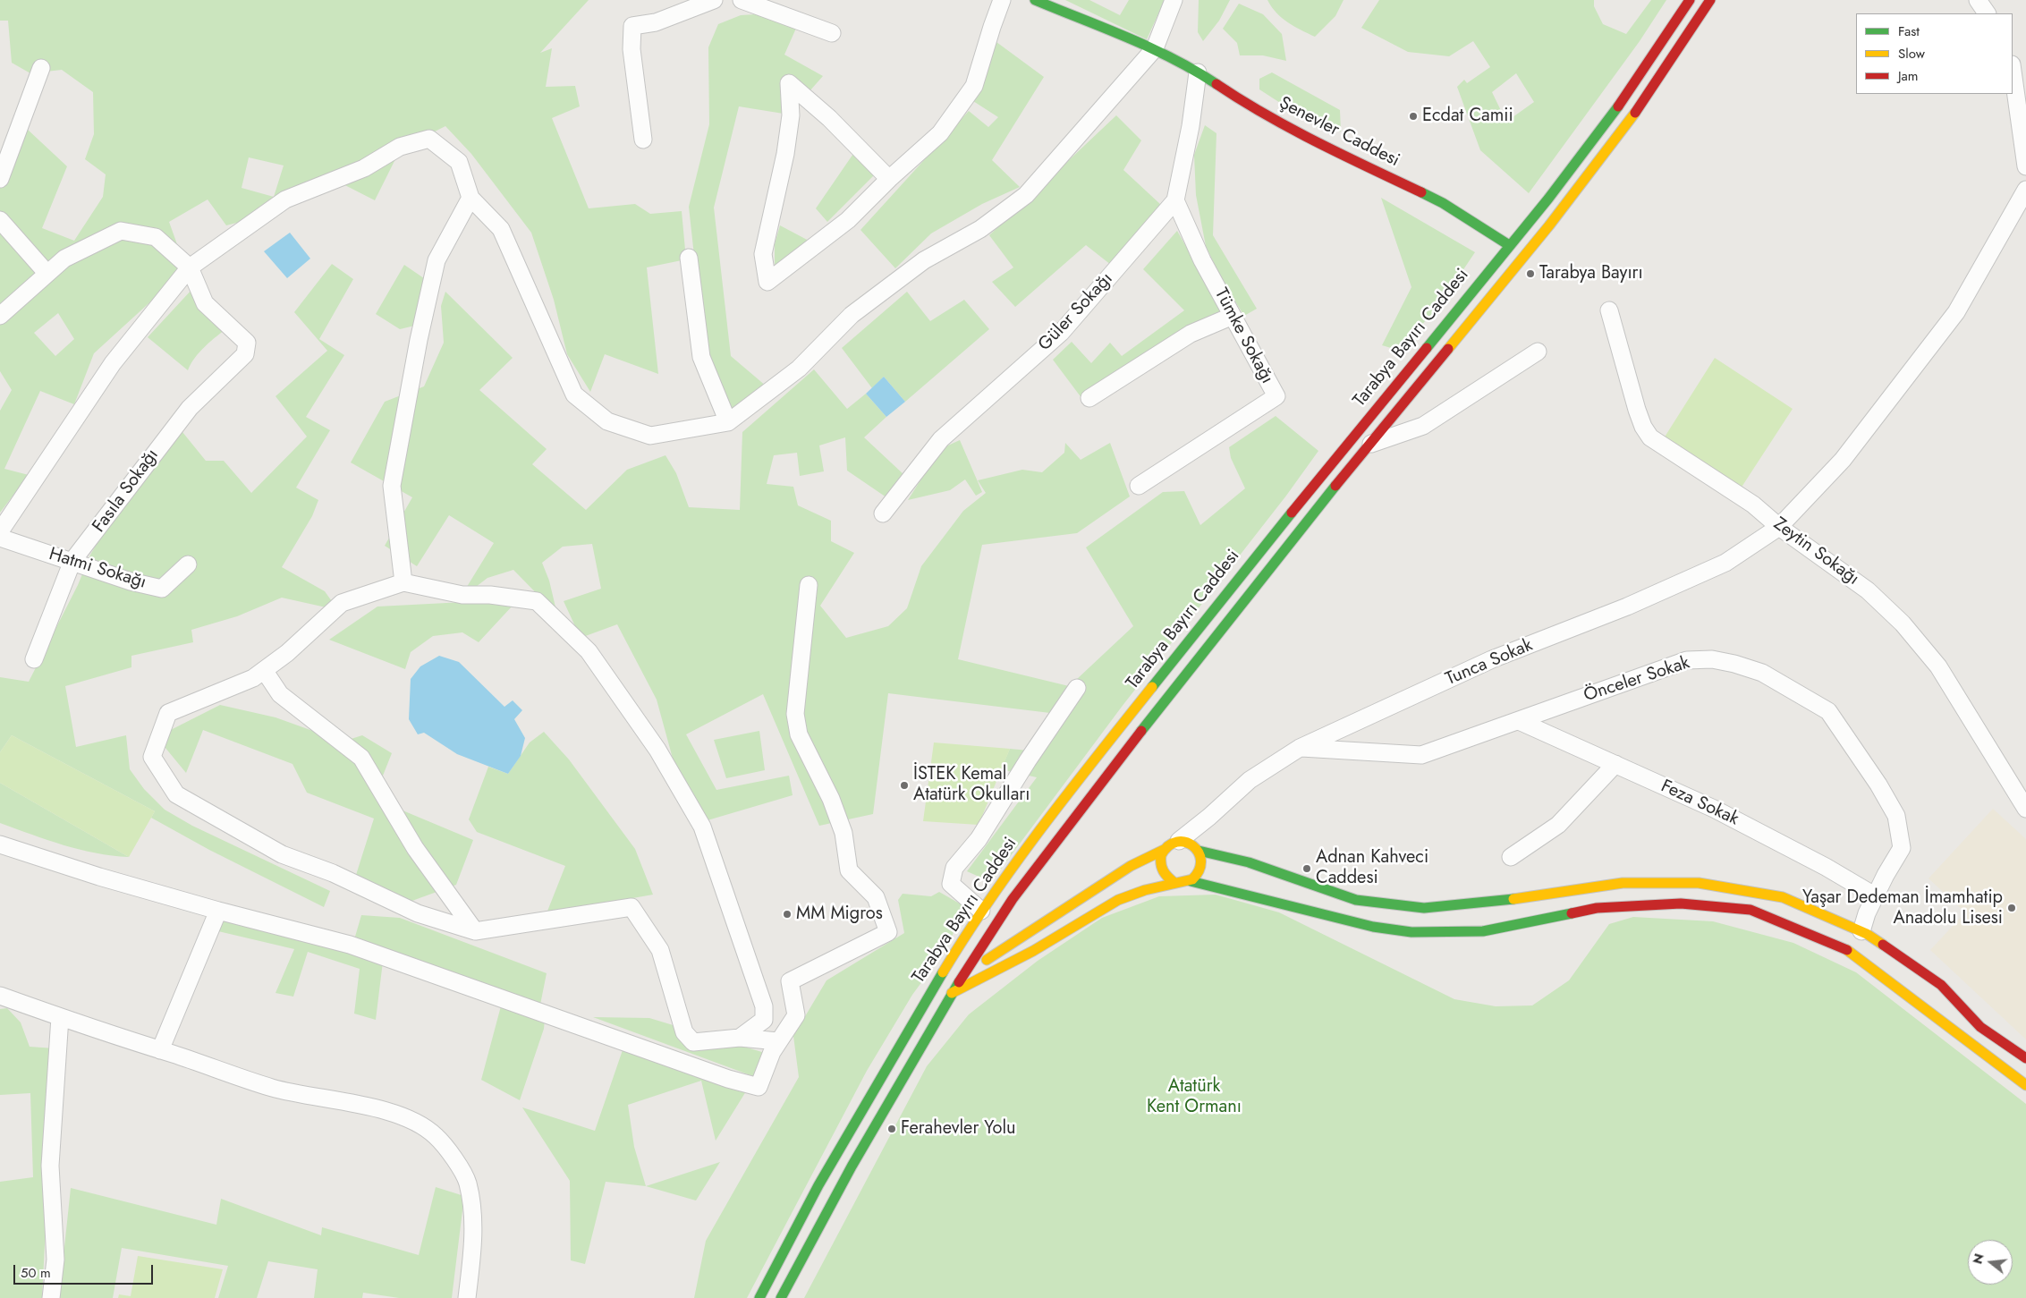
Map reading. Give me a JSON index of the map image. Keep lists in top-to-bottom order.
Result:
{
  "streets": {
    "main road": ["Şenevler Caddesi", "Tarabya Bayırı Caddesi"],
    "street": [
      "Güler Sokağı",
      "Tümke Sokağı",
      "Fasıla Sokağı",
      "Zeytin Sokağı",
      "Hatmi Sokağı",
      "Tunca Sokak",
      "Önceler Sokak",
      "Feza Sokak"
    ]
  },
  "crossings": [
    ["Şenevler Caddesi", "Güler Sokağı"],
    ["Şenevler Caddesi", "Tarabya Bayırı Caddesi"],
    ["Güler Sokağı", "Tümke Sokağı"],
    ["Fasıla Sokağı", "Hatmi Sokağı"],
    ["Zeytin Sokağı", "Tunca Sokak"],
    ["Tunca Sokak", "Önceler Sokak"],
    ["Önceler Sokak", "Feza Sokak"]
  ],
  "parks": ["Atatürk Kent Ormanı"],
  "places": [
    "Ecdat Camii",
    "Tarabya Bayırı",
    "İSTEK Kemal Atatürk Okulları",
    "Adnan Kahveci Caddesi",
    "Yaşar Dedeman İmamhatip Anadolu Lisesi",
    "MM Migros",
    "Ferahevler Yolu"
  ],
  "legend": ["Fast", "Slow", "Jam"],
  "scale_bar": "50 m",
  "north": "left"
}
